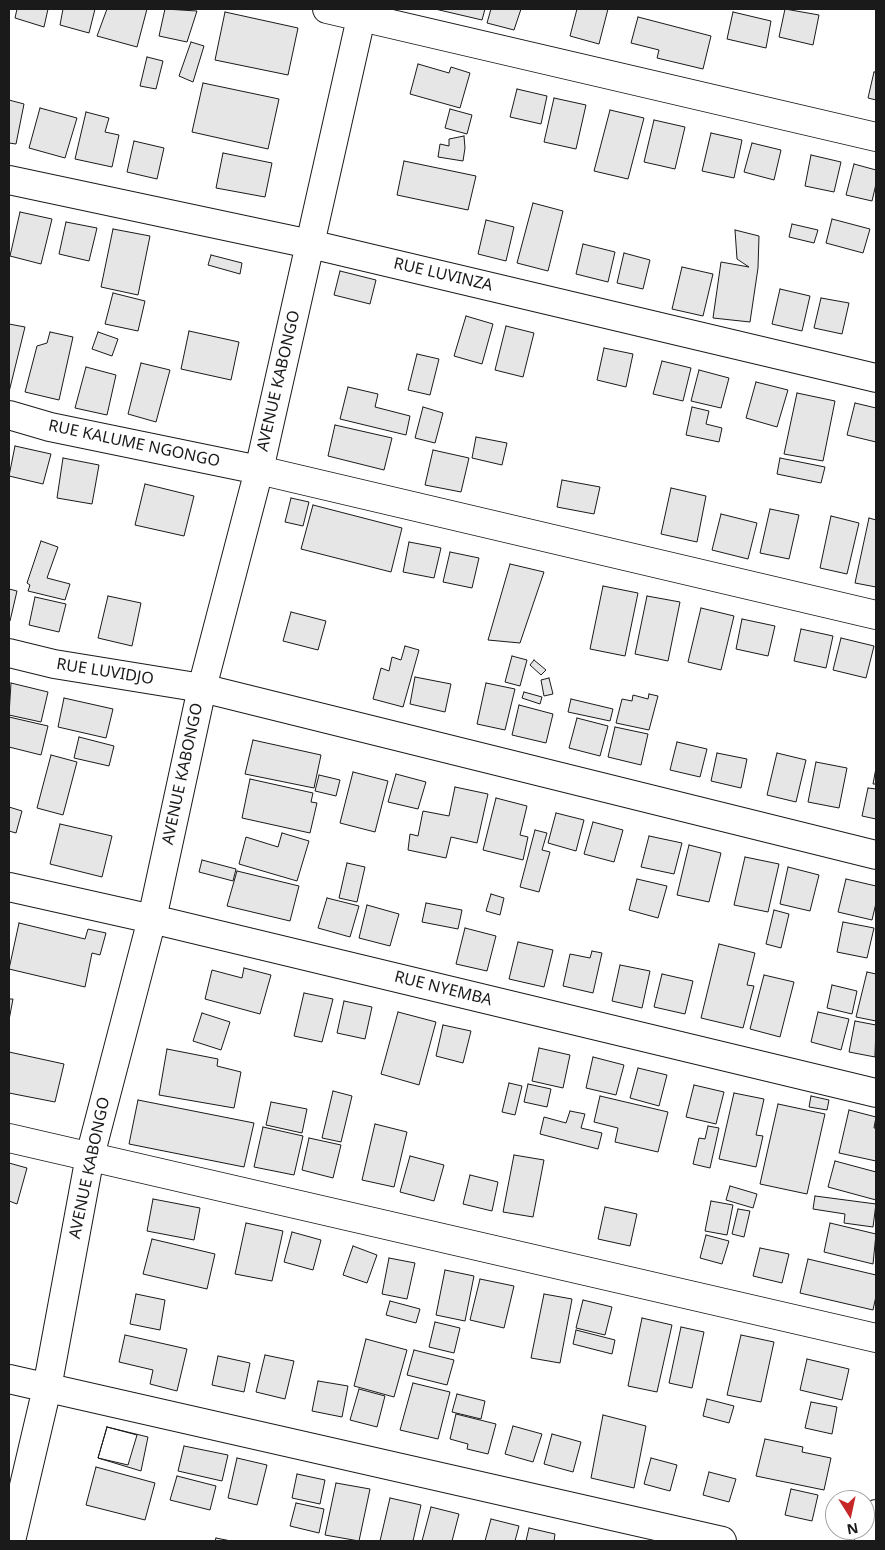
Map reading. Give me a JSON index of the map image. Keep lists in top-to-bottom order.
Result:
{
  "streets": {
    "street": [
      "RUE LUVINZA",
      "AVENUE KABONGO",
      "RUE KALUME NGONGO",
      "RUE LUVIDJO",
      "RUE NYEMBA"
    ]
  },
  "crossings": [
    ["RUE LUVINZA", "AVENUE KABONGO"],
    ["AVENUE KABONGO", "RUE KALUME NGONGO"],
    ["AVENUE KABONGO", "RUE LUVIDJO"],
    ["AVENUE KABONGO", "RUE NYEMBA"]
  ],
  "north": "bottom"
}
